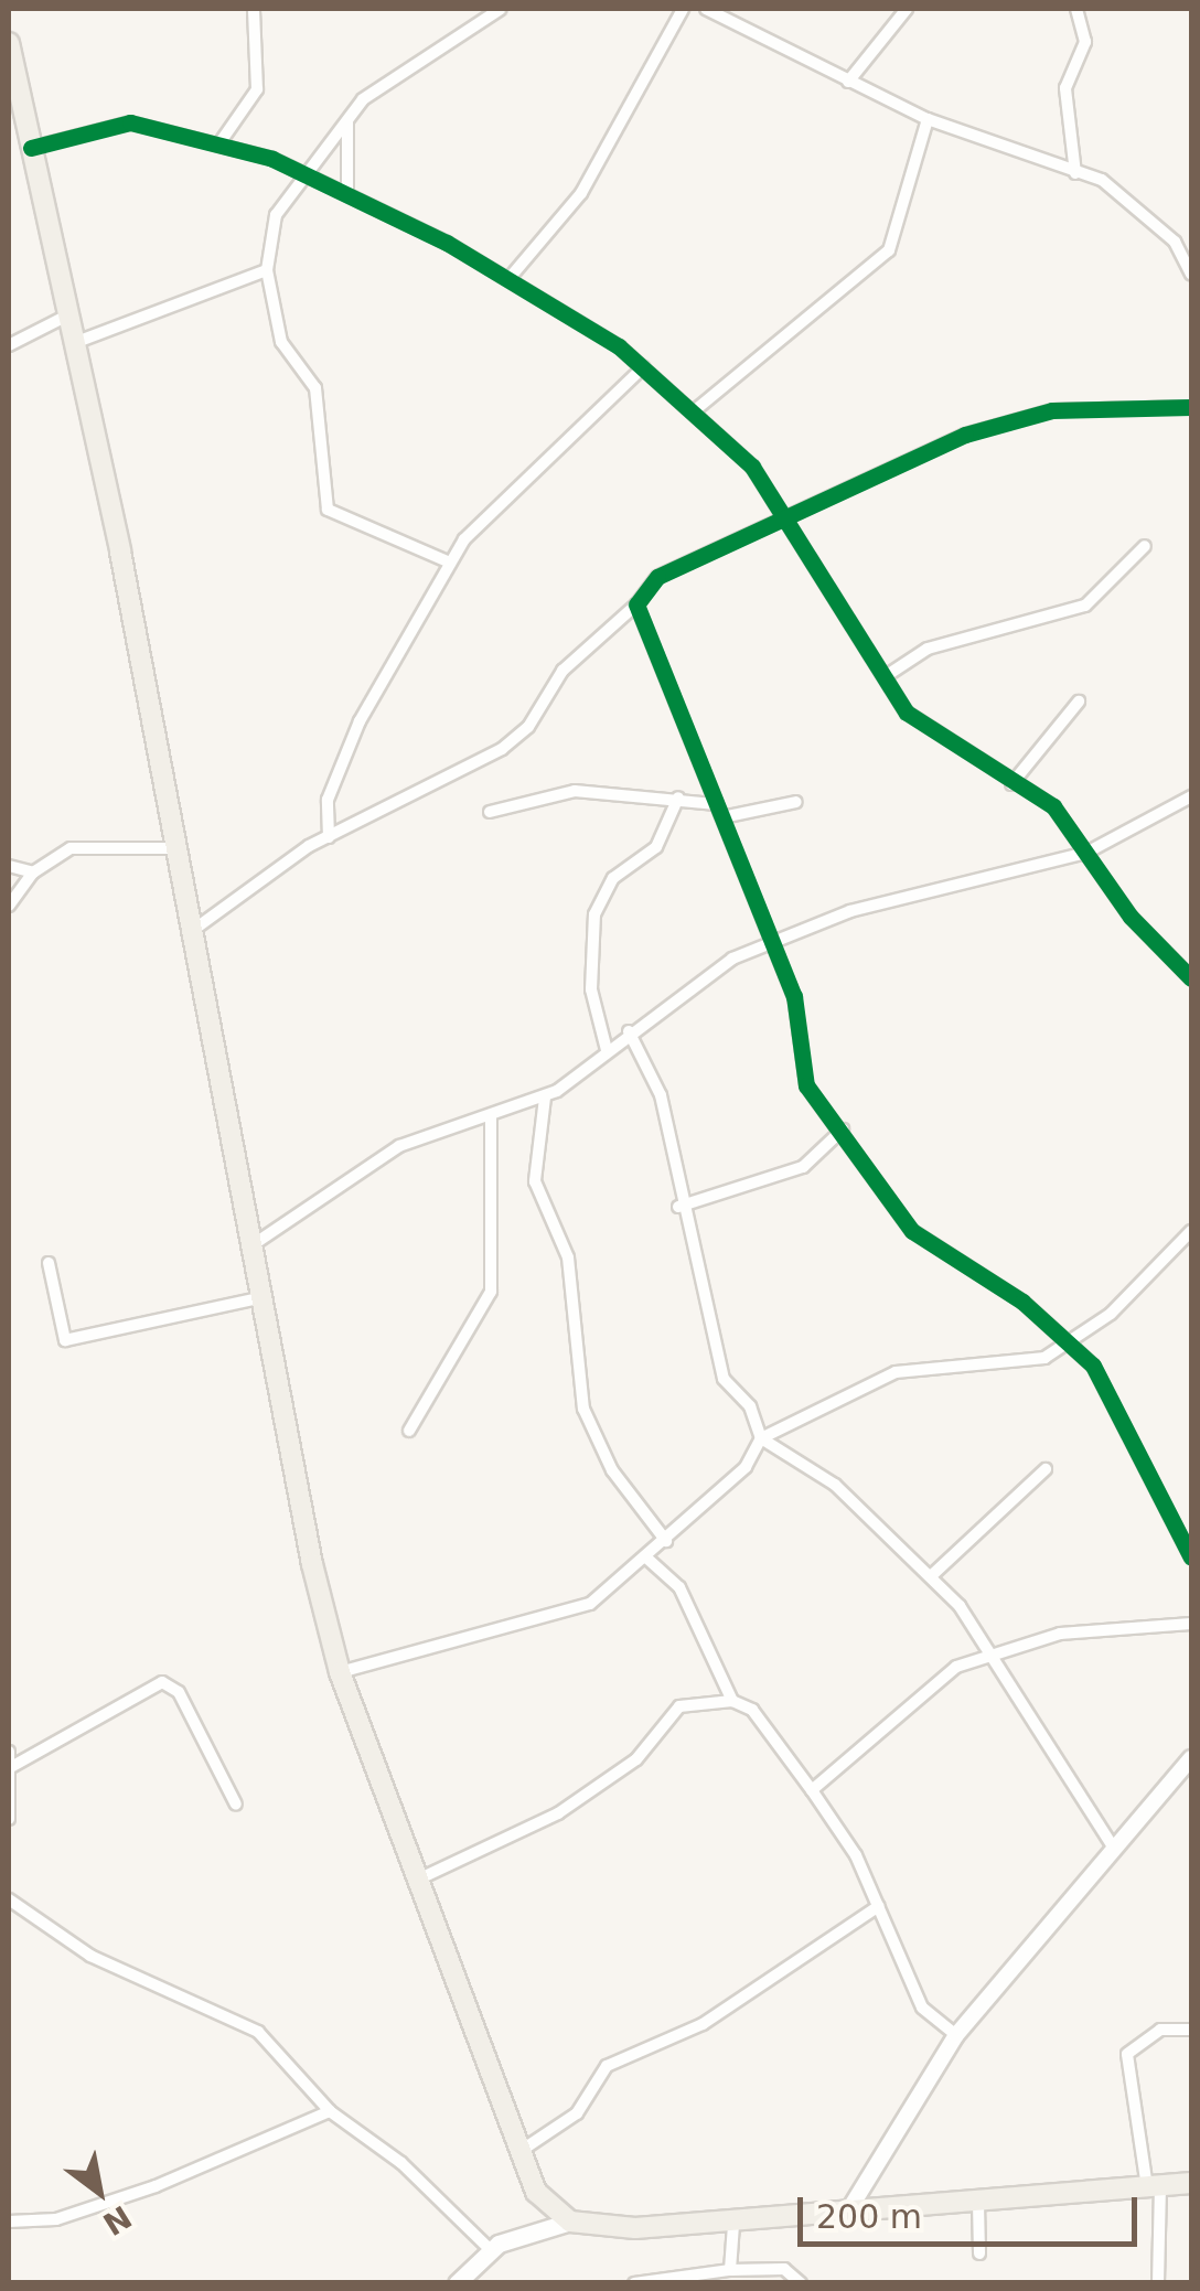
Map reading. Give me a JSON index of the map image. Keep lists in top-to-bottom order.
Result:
{
  "scale_bar": "200 m",
  "north": "bottom right"
}
